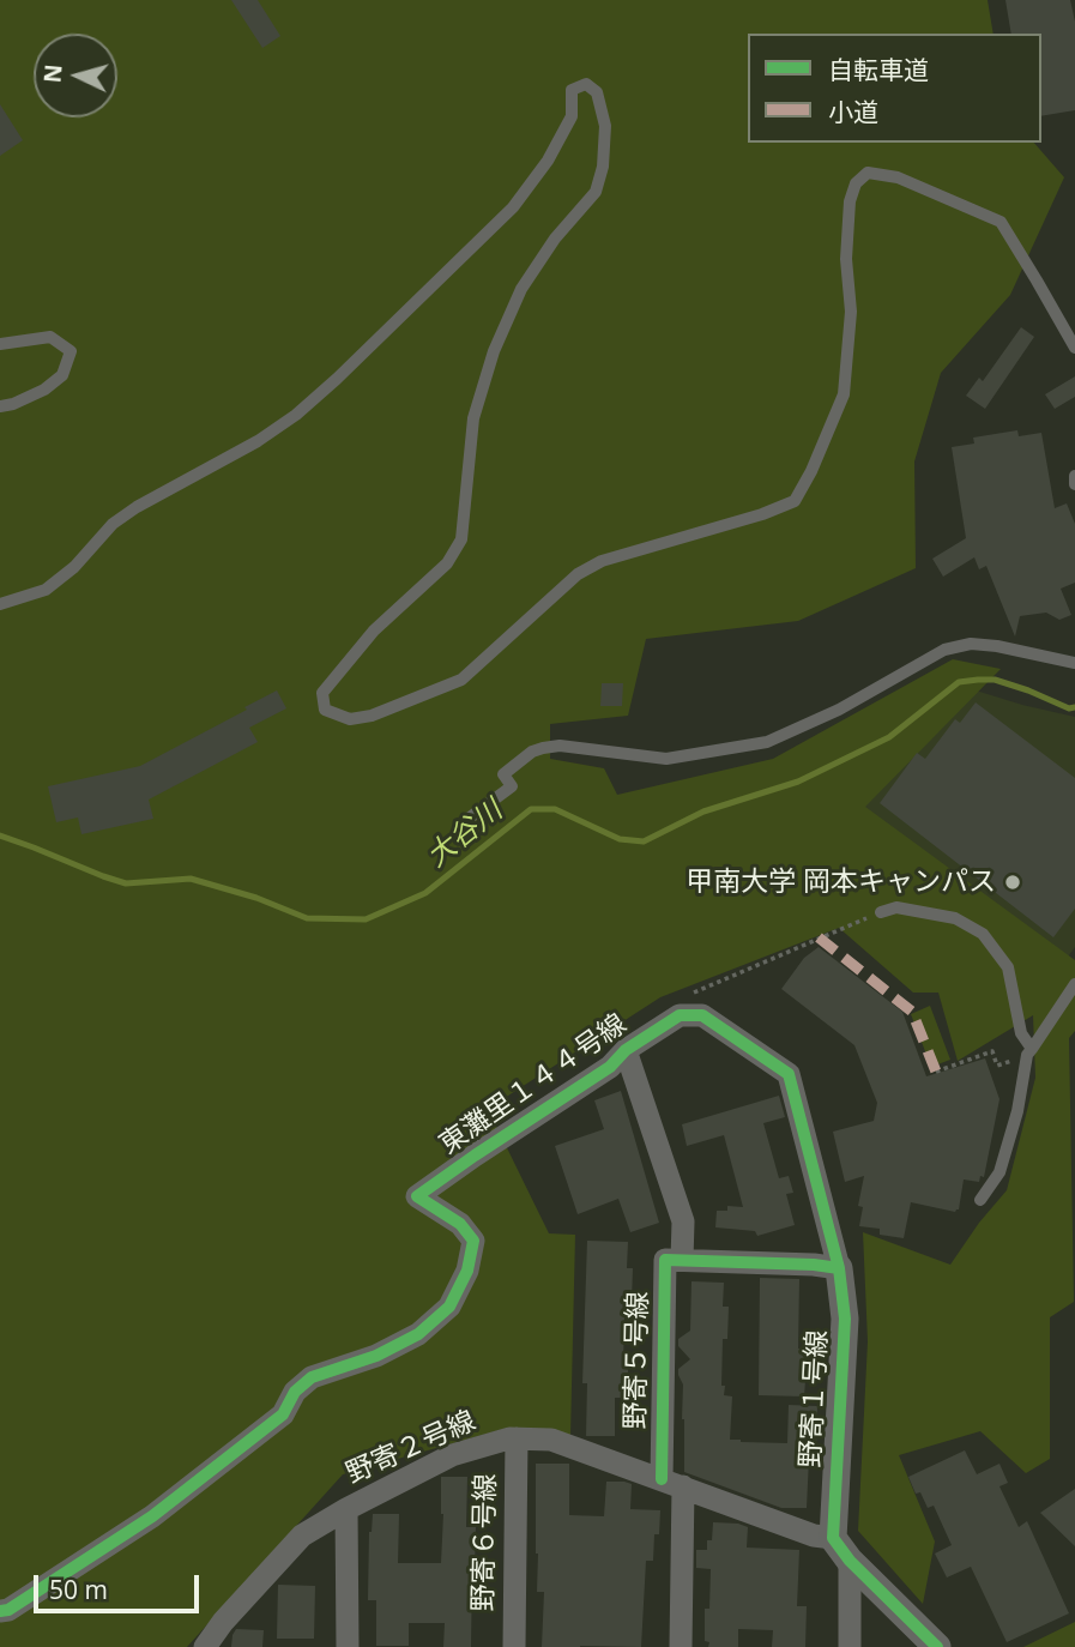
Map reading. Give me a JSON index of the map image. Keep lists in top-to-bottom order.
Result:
{
  "streets": {
    "street": [
      "東灘里１４４号線",
      "野寄５号線",
      "野寄１号線",
      "野寄２号線",
      "野寄６号線"
    ]
  },
  "crossings": [
    ["野寄５号線", "野寄２号線"],
    ["野寄１号線", "野寄２号線"],
    ["野寄２号線", "野寄６号線"]
  ],
  "water": ["大谷川"],
  "places": ["甲南大学 岡本キャンパス"],
  "legend": ["自転車道", "小道"],
  "scale_bar": "50 m",
  "north": "left"
}
